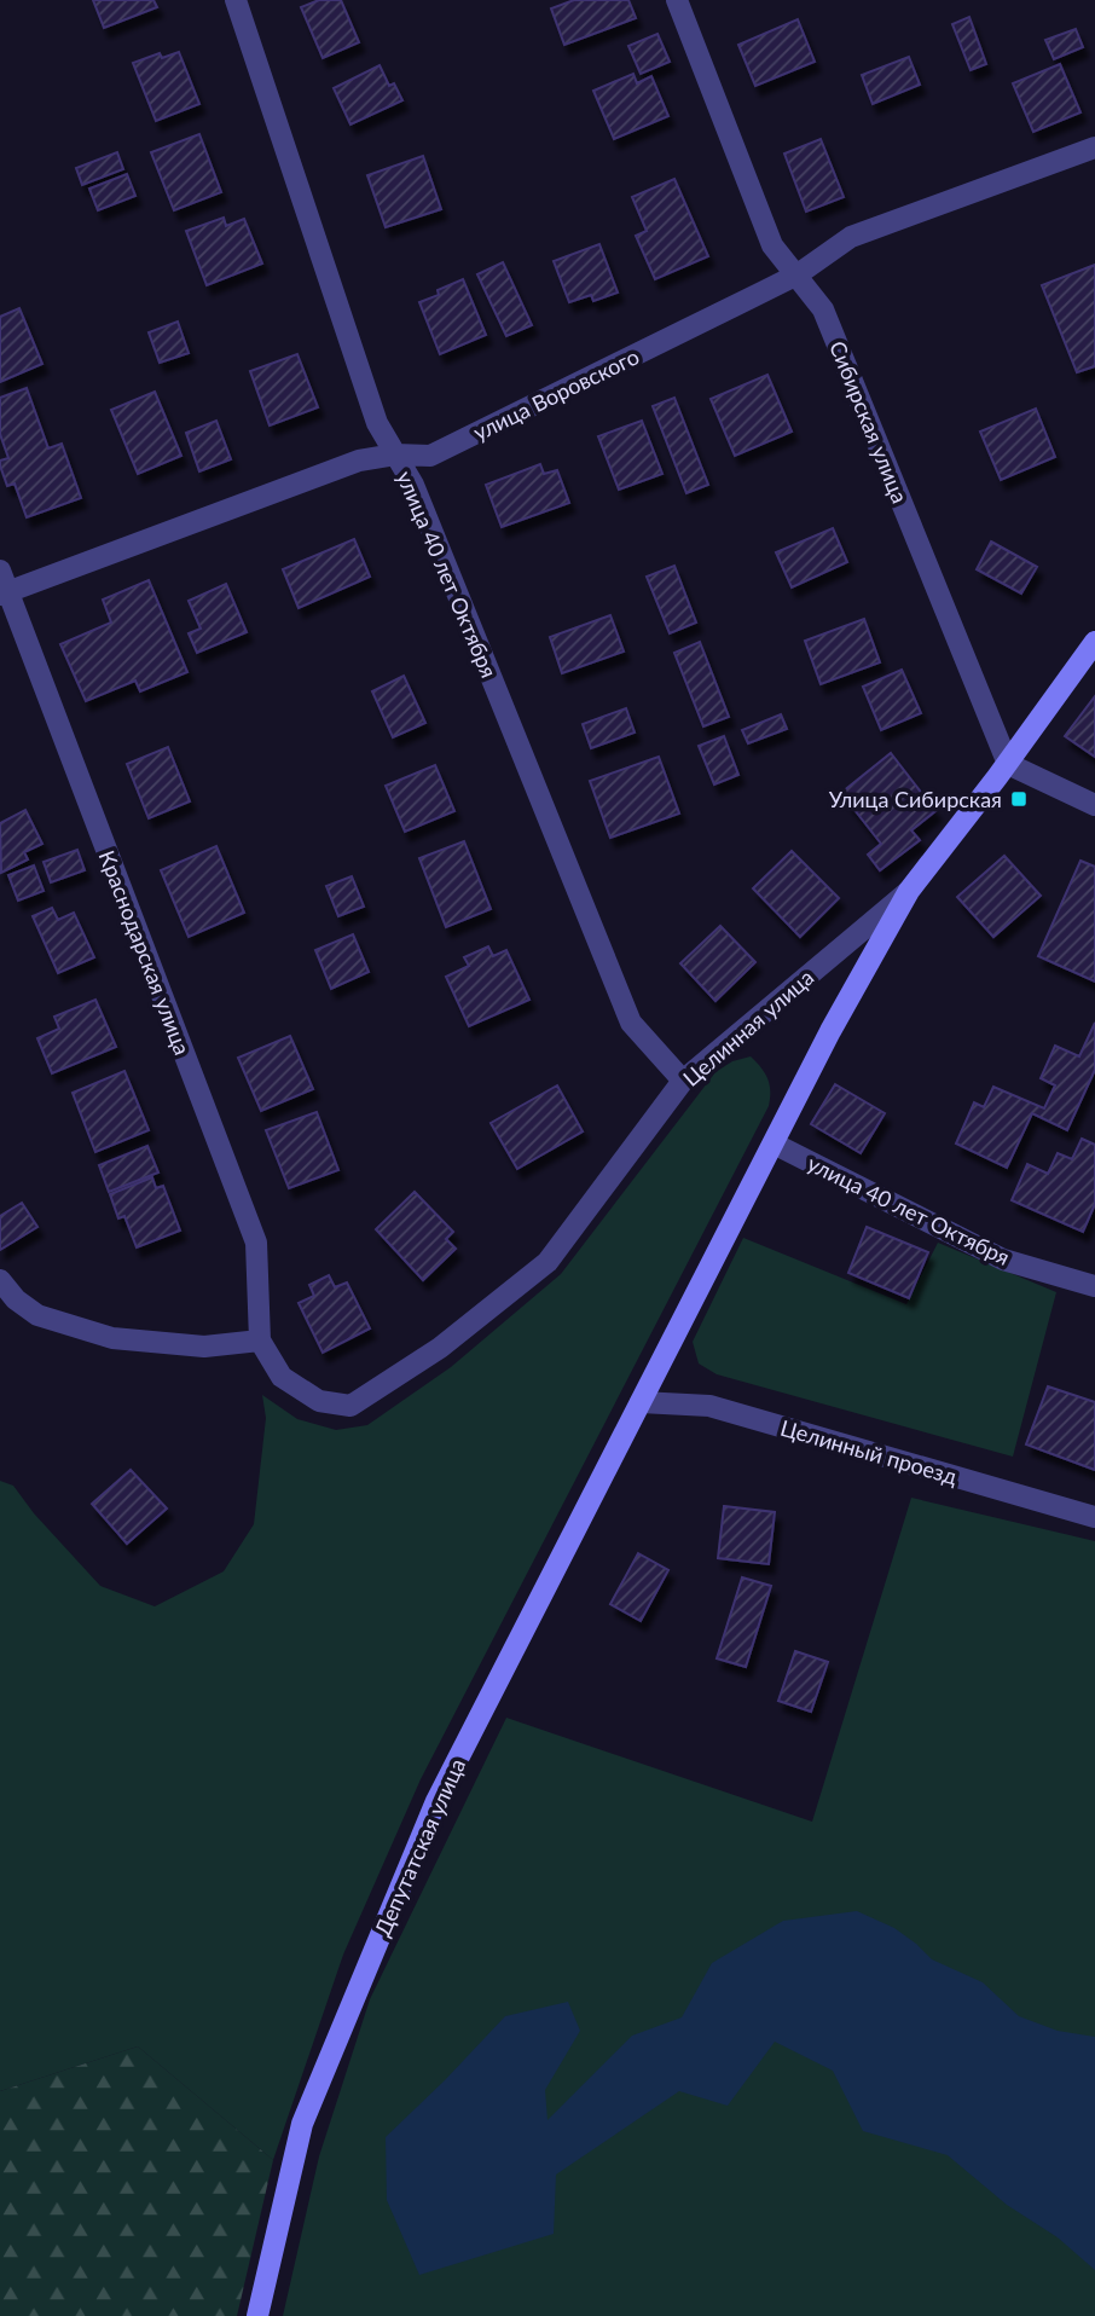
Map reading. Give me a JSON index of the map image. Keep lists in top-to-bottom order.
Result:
{
  "streets": {
    "street": [
      "улица Воровского",
      "Сибирская улица",
      "улица 40 лет Октября",
      "Краснодарская улица",
      "Целинная улица",
      "Целинный проезд",
      "Депутатская улица"
    ]
  },
  "crossings": [
    ["улица Воровского", "Сибирская улица"],
    ["улица Воровского", "улица 40 лет Октября"],
    ["улица Воровского", "Краснодарская улица"],
    ["Сибирская улица", "Целинная улица"],
    ["улица 40 лет Октября", "Целинная улица"],
    ["улица 40 лет Октября", "Депутатская улица"],
    ["Краснодарская улица", "Целинная улица"],
    ["Целинная улица", "Депутатская улица"],
    ["Целинный проезд", "Депутатская улица"]
  ],
  "places": {
    "transit": ["Улица Сибирская"]
  }
}
